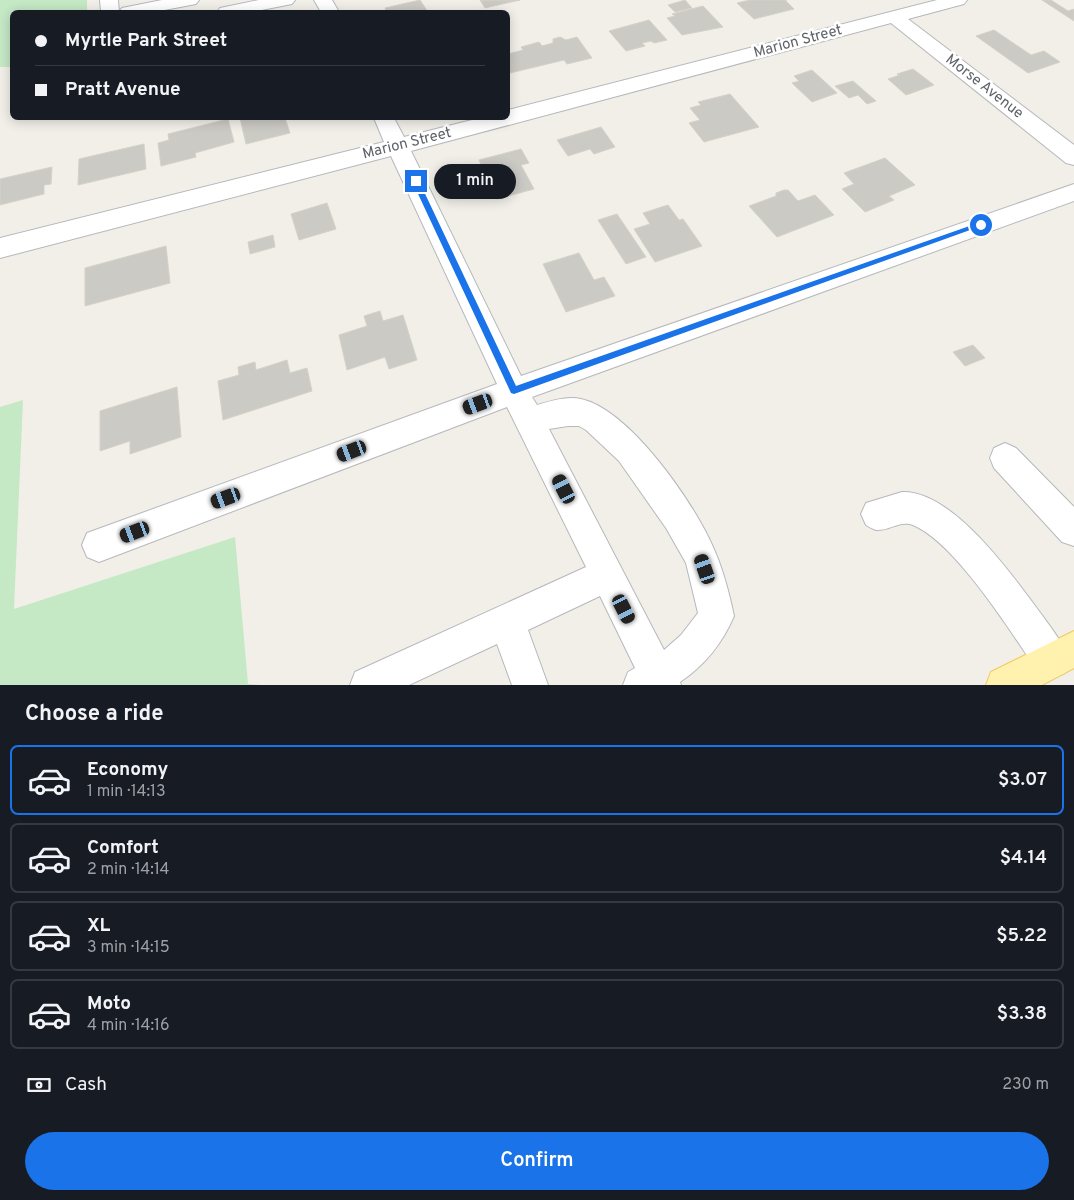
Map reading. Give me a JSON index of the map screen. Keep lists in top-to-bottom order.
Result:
{
  "streets": {
    "street": ["Marion Street", "Morse Avenue"]
  },
  "crossings": [
    ["Marion Street", "Morse Avenue"]
  ],
  "page": {
    "banner": ["Myrtle Park Street", "Pratt Avenue"],
    "bubble": "1 min",
    "heading": "Choose a ride",
    "list": [
      {
        "name": "Economy",
        "note": "1 min · 14:13",
        "value": "$3.07"
      },
      {
        "name": "Comfort",
        "note": "2 min · 14:14",
        "value": "$4.14"
      },
      {
        "name": "XL",
        "note": "3 min · 14:15",
        "value": "$5.22"
      },
      {
        "name": "Moto",
        "note": "4 min · 14:16",
        "value": "$3.38"
      }
    ],
    "pay": ["Cash", "230 m"],
    "buttons": "Confirm"
  }
}
